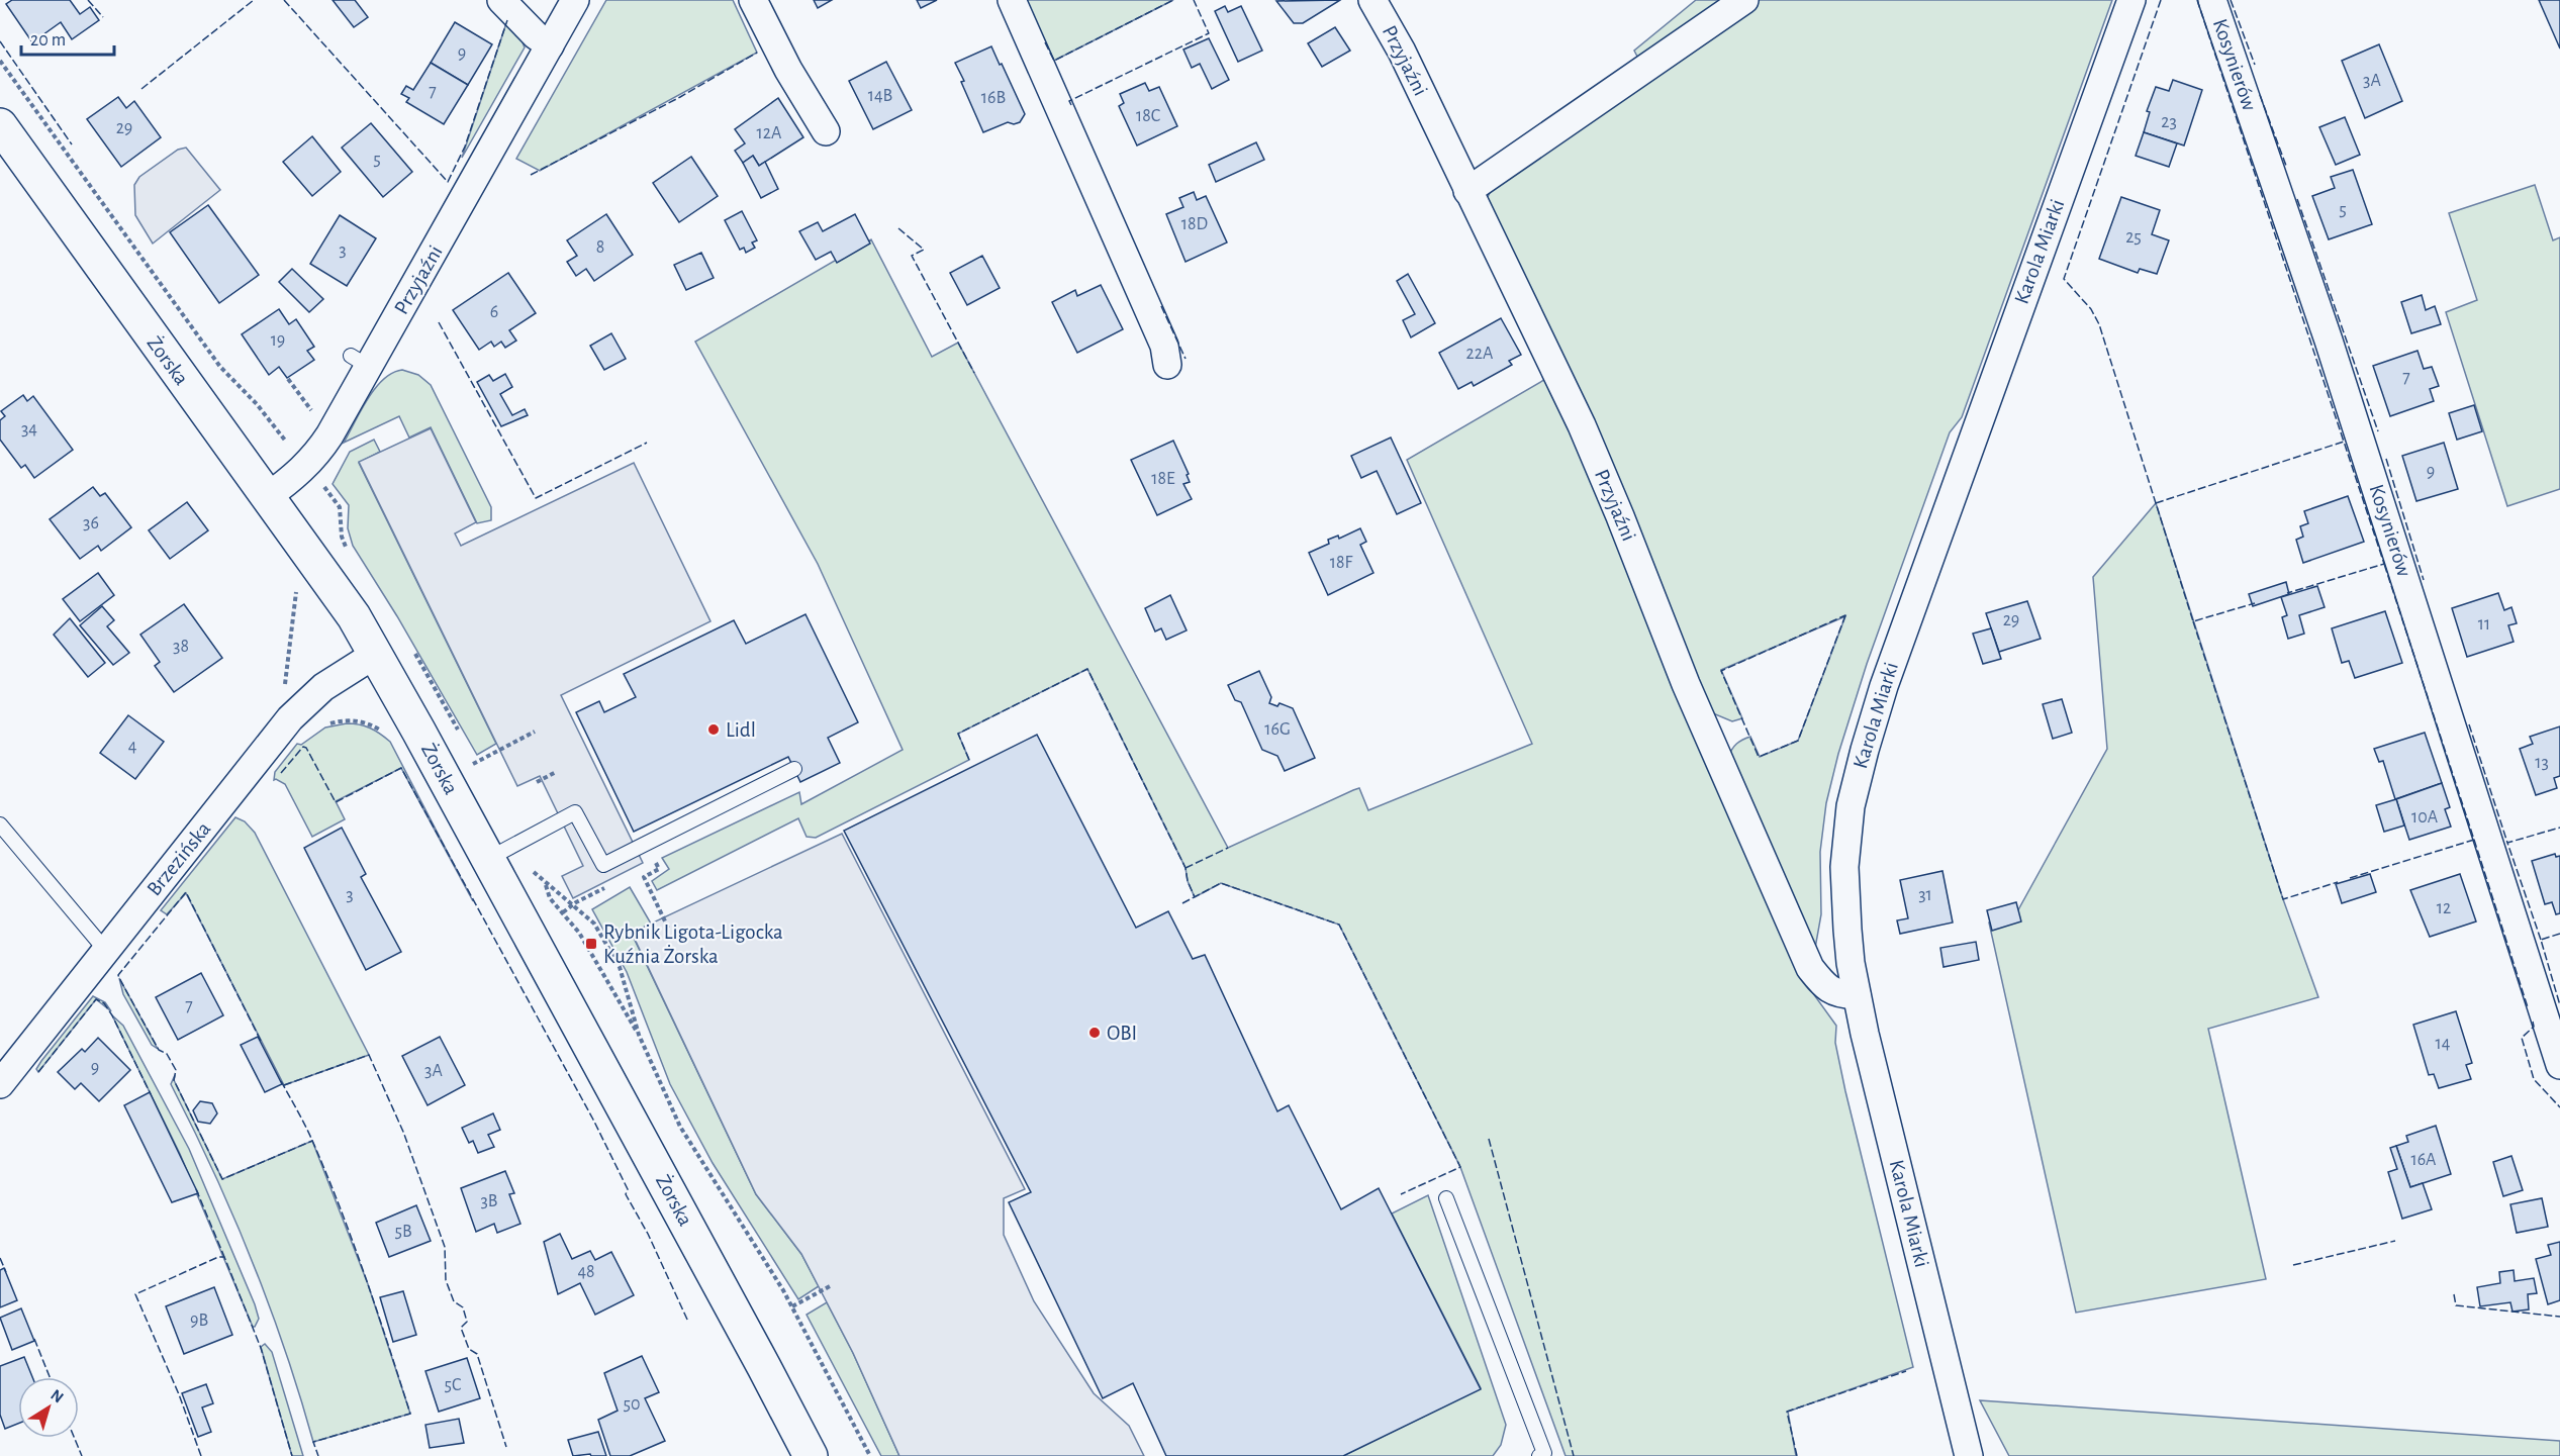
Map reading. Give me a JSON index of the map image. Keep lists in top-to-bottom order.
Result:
{
  "streets": {
    "main road": ["Żorska"],
    "street": [
      "Przyjaźni",
      "Kosynierów",
      "Karola Miarki",
      "Brzezińska"
    ]
  },
  "crossings": [
    ["Przyjaźni", "Karola Miarki"],
    ["Przyjaźni", "Żorska"],
    ["Żorska", "Brzezińska"]
  ],
  "places": {
    "other": ["Lidl", "OBI"],
    "transit": ["Rybnik Ligota-Ligocka Kuźnia Żorska"]
  },
  "house_numbers": [
    "9",
    "3A",
    "7",
    "14B",
    "16B",
    "18C",
    "23",
    "29",
    "12A",
    "5",
    "5",
    "18D",
    "25",
    "8",
    "3",
    "6",
    "19",
    "22A",
    "7",
    "34",
    "9",
    "18E",
    "36",
    "18F",
    "29",
    "11",
    "38",
    "16G",
    "4",
    "13",
    "10A",
    "3",
    "31",
    "12",
    "7",
    "14",
    "9",
    "3A",
    "16A",
    "3B",
    "5B",
    "48",
    "9B",
    "5C",
    "50"
  ],
  "scale_bar": "20 m",
  "north": "top right"
}
